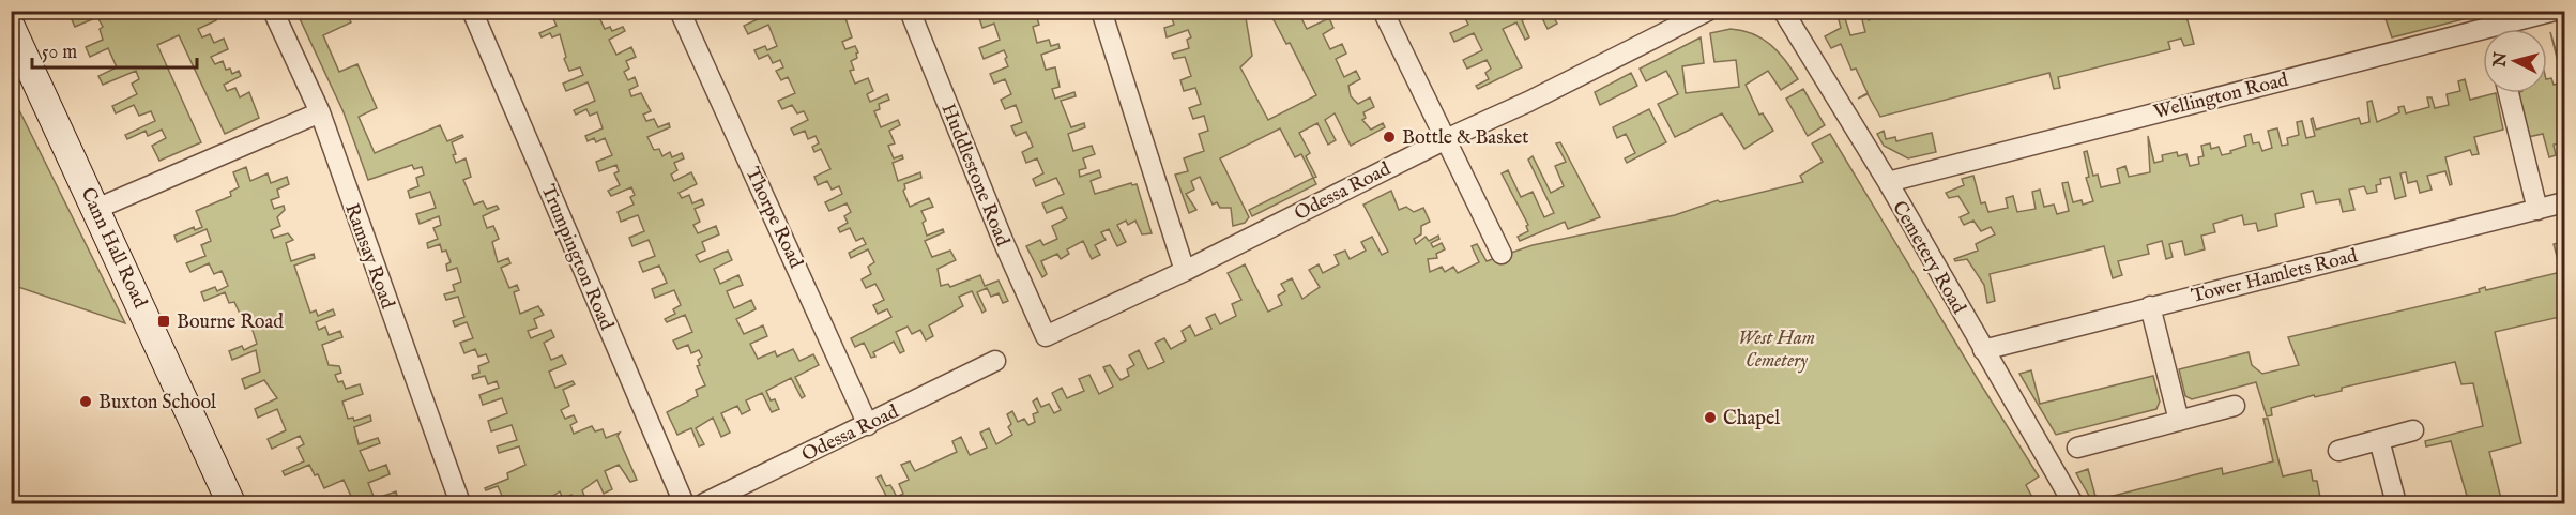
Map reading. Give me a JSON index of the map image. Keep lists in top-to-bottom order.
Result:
{
  "streets": {
    "street": [
      "Wellington Road",
      "Huddlestone Road",
      "Odessa Road",
      "Thorpe Road",
      "Cann Hall Road",
      "Ramsay Road",
      "Trumpington Road",
      "Cemetery Road",
      "Tower Hamlets Road"
    ]
  },
  "crossings": [
    ["Wellington Road", "Cemetery Road"],
    ["Huddlestone Road", "Odessa Road"],
    ["Odessa Road", "Thorpe Road"],
    ["Cemetery Road", "Tower Hamlets Road"]
  ],
  "parks": ["West Ham Cemetery"],
  "places": {
    "other": ["Bottle & Basket", "Buxton School", "Chapel"],
    "transit": ["Bourne Road"]
  },
  "scale_bar": "50 m",
  "north": "left"
}
